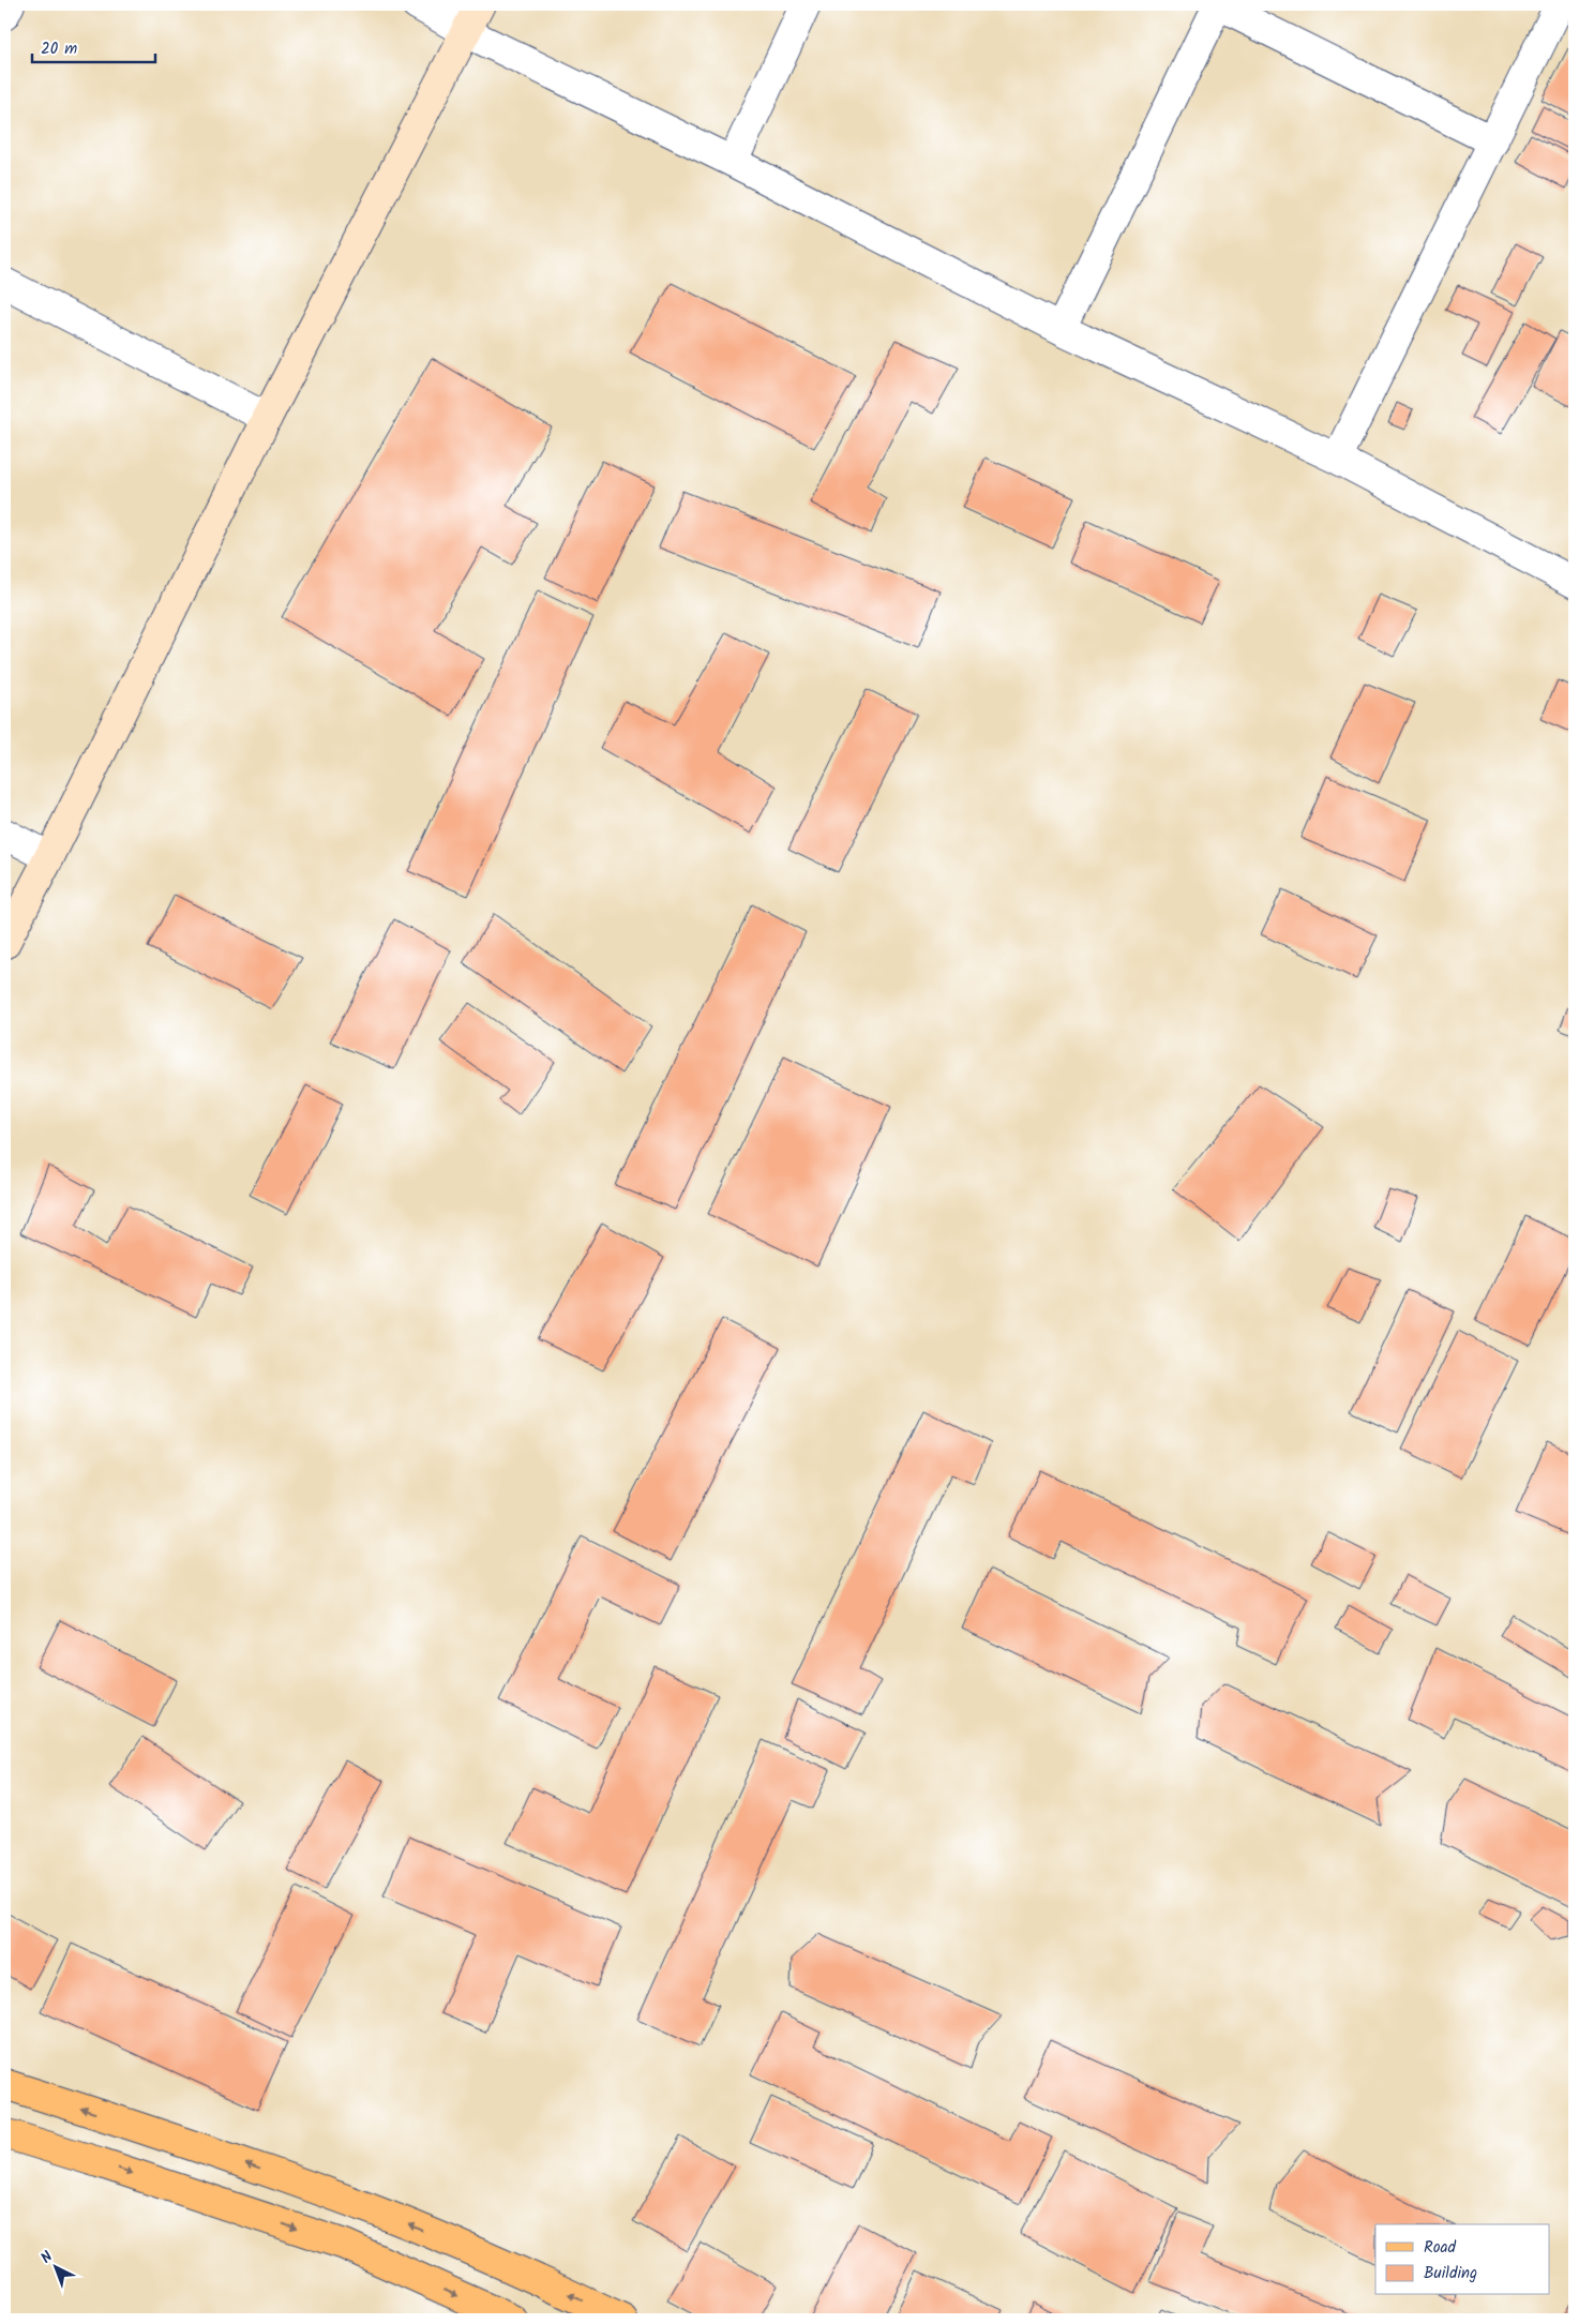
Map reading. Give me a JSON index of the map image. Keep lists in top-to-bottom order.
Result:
{
  "legend": ["Road", "Building"],
  "scale_bar": "20 m",
  "north": "top left"
}
